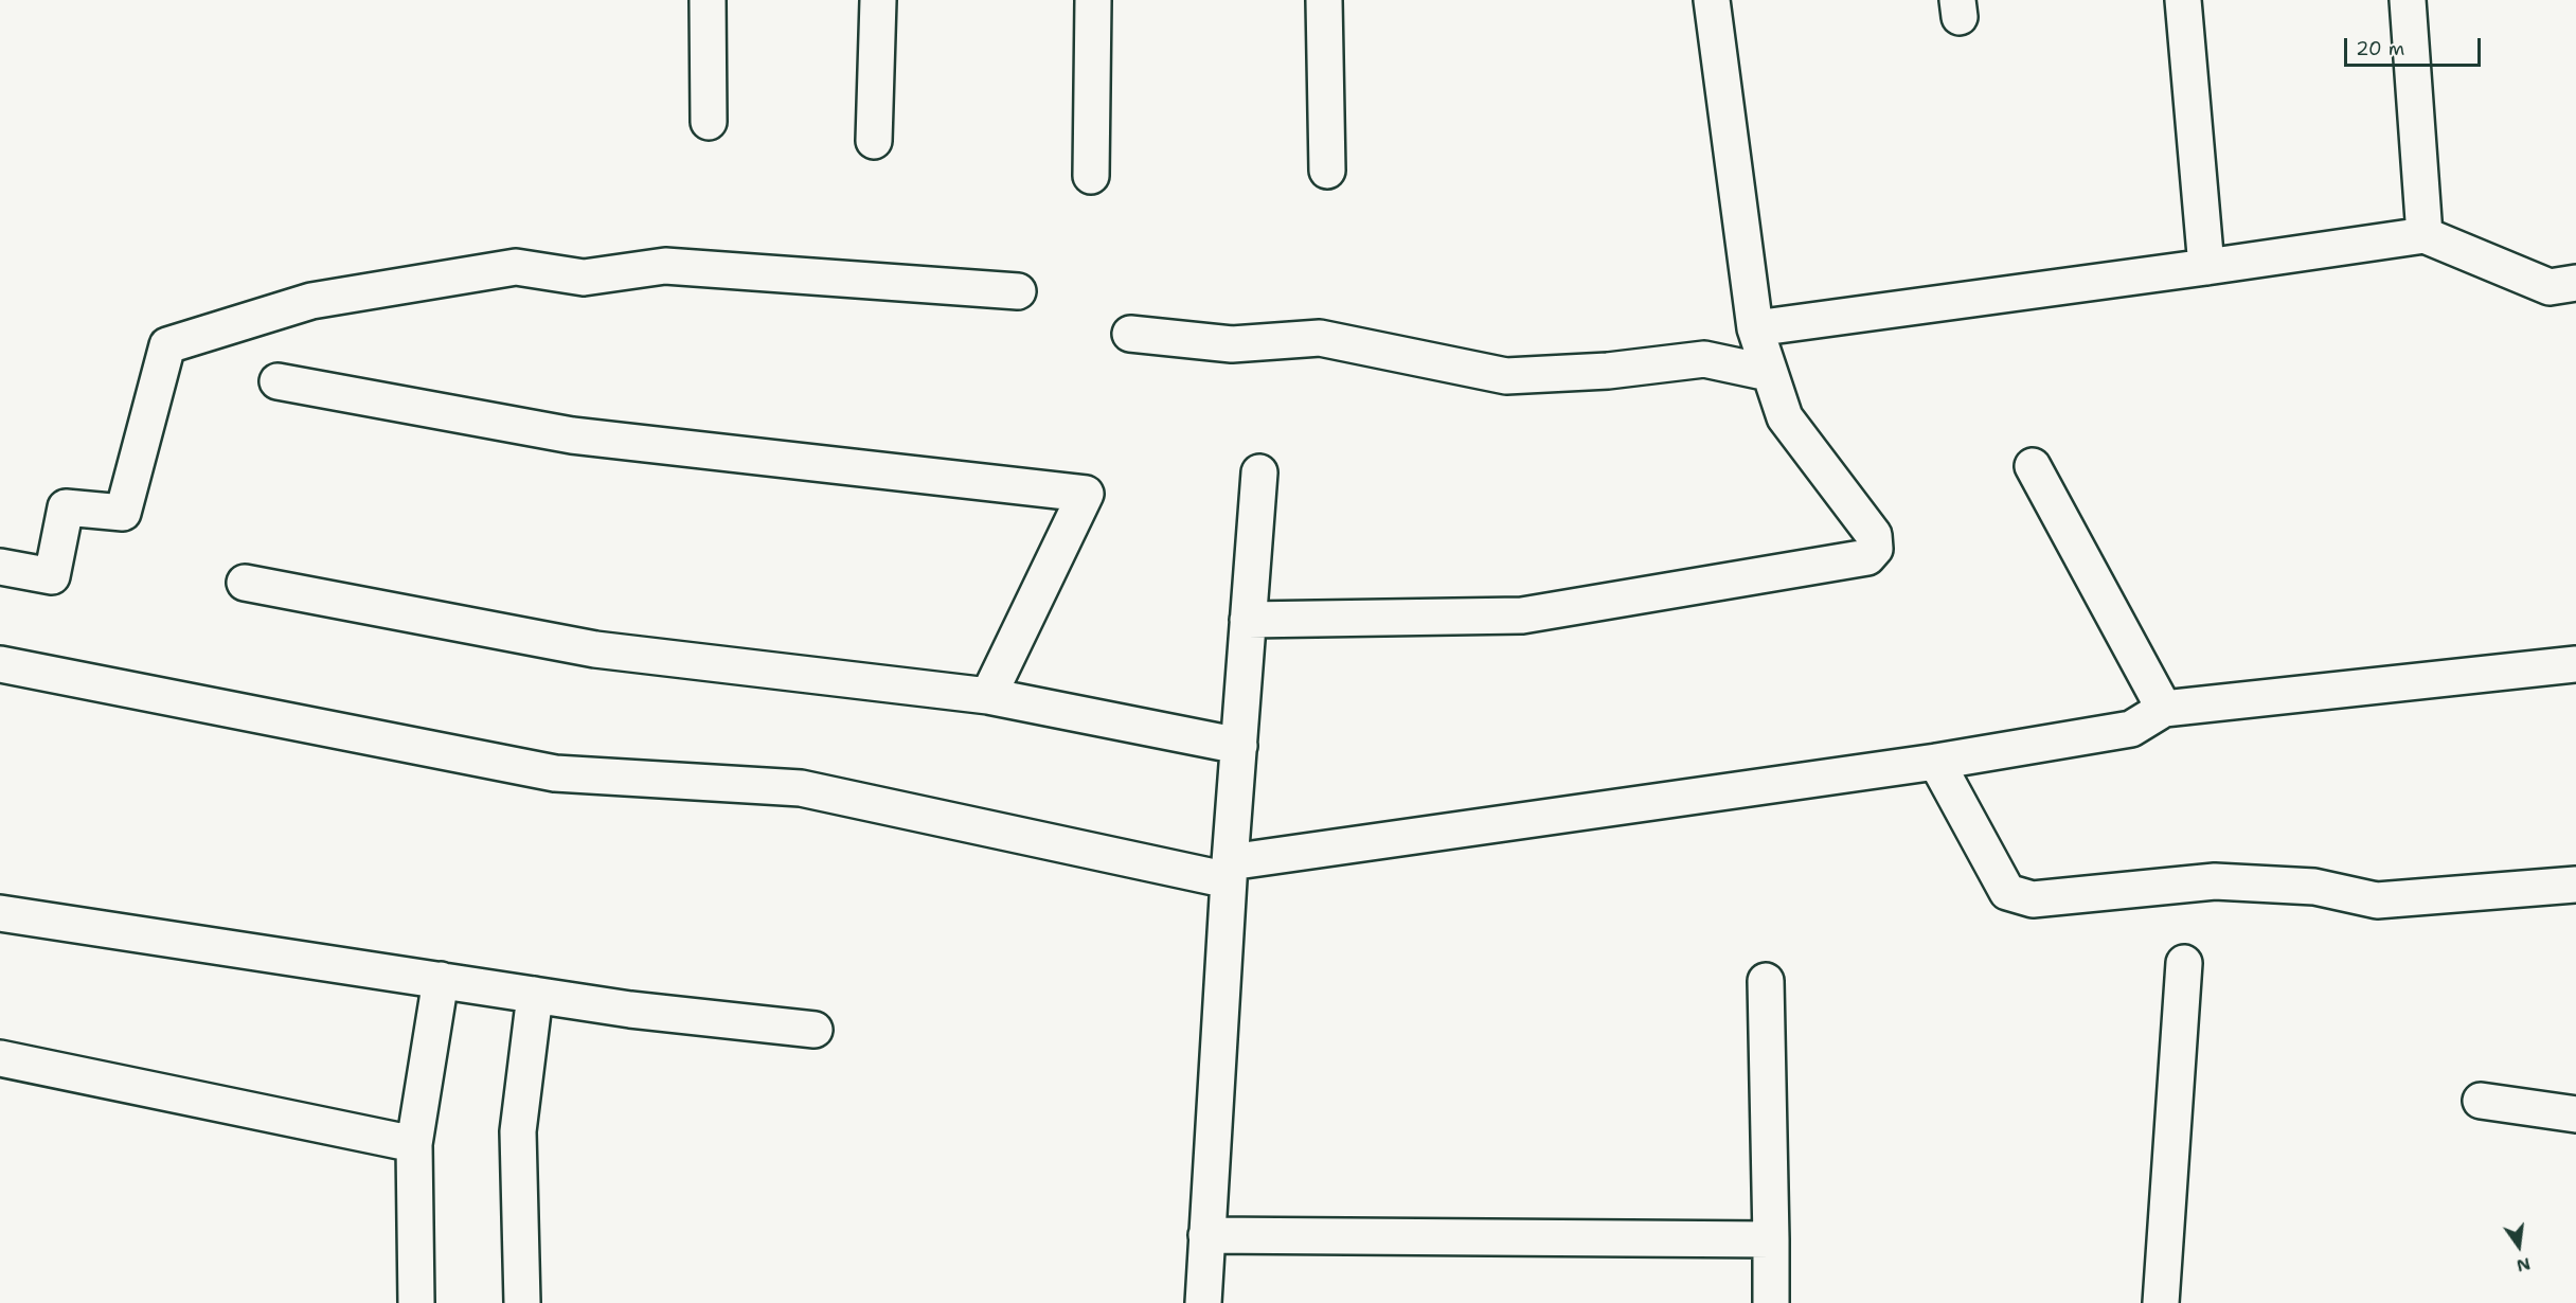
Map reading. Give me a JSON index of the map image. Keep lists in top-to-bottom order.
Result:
{
  "scale_bar": "20 m",
  "north": "bottom"
}
